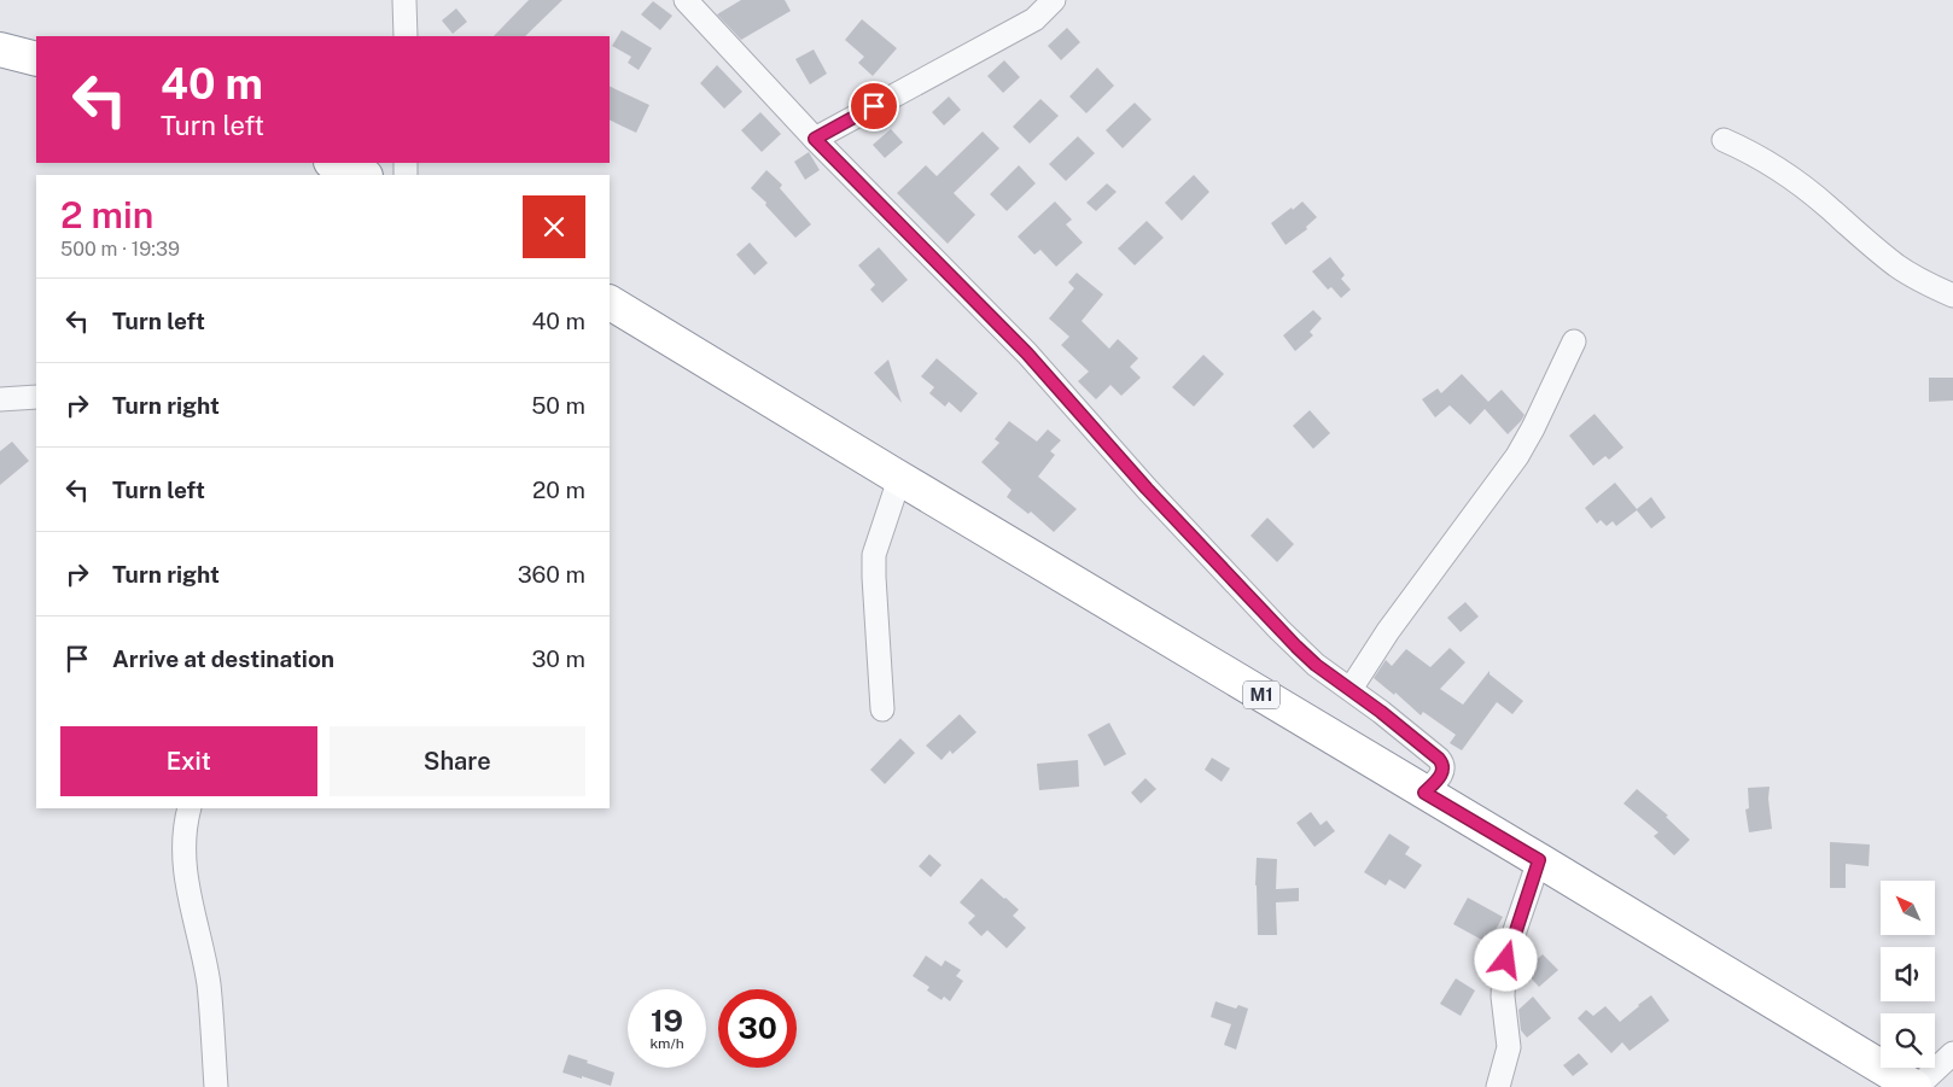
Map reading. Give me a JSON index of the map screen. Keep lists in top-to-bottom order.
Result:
{
  "streets": {
    "highway": ["M1"]
  },
  "north": "top left",
  "page": {
    "turn": ["40 m", "Turn left"],
    "heading": ["2 min", "500 m · 19:39"],
    "list": [
      {
        "name": "Turn left",
        "value": "40 m"
      },
      {
        "name": "Turn right",
        "value": "50 m"
      },
      {
        "name": "Turn left",
        "value": "20 m"
      },
      {
        "name": "Turn right",
        "value": "360 m"
      },
      {
        "name": "Arrive at destination",
        "value": "30 m"
      }
    ],
    "buttons": ["Exit", "Share"],
    "speed": "19 km/h",
    "limit": "30"
  }
}
